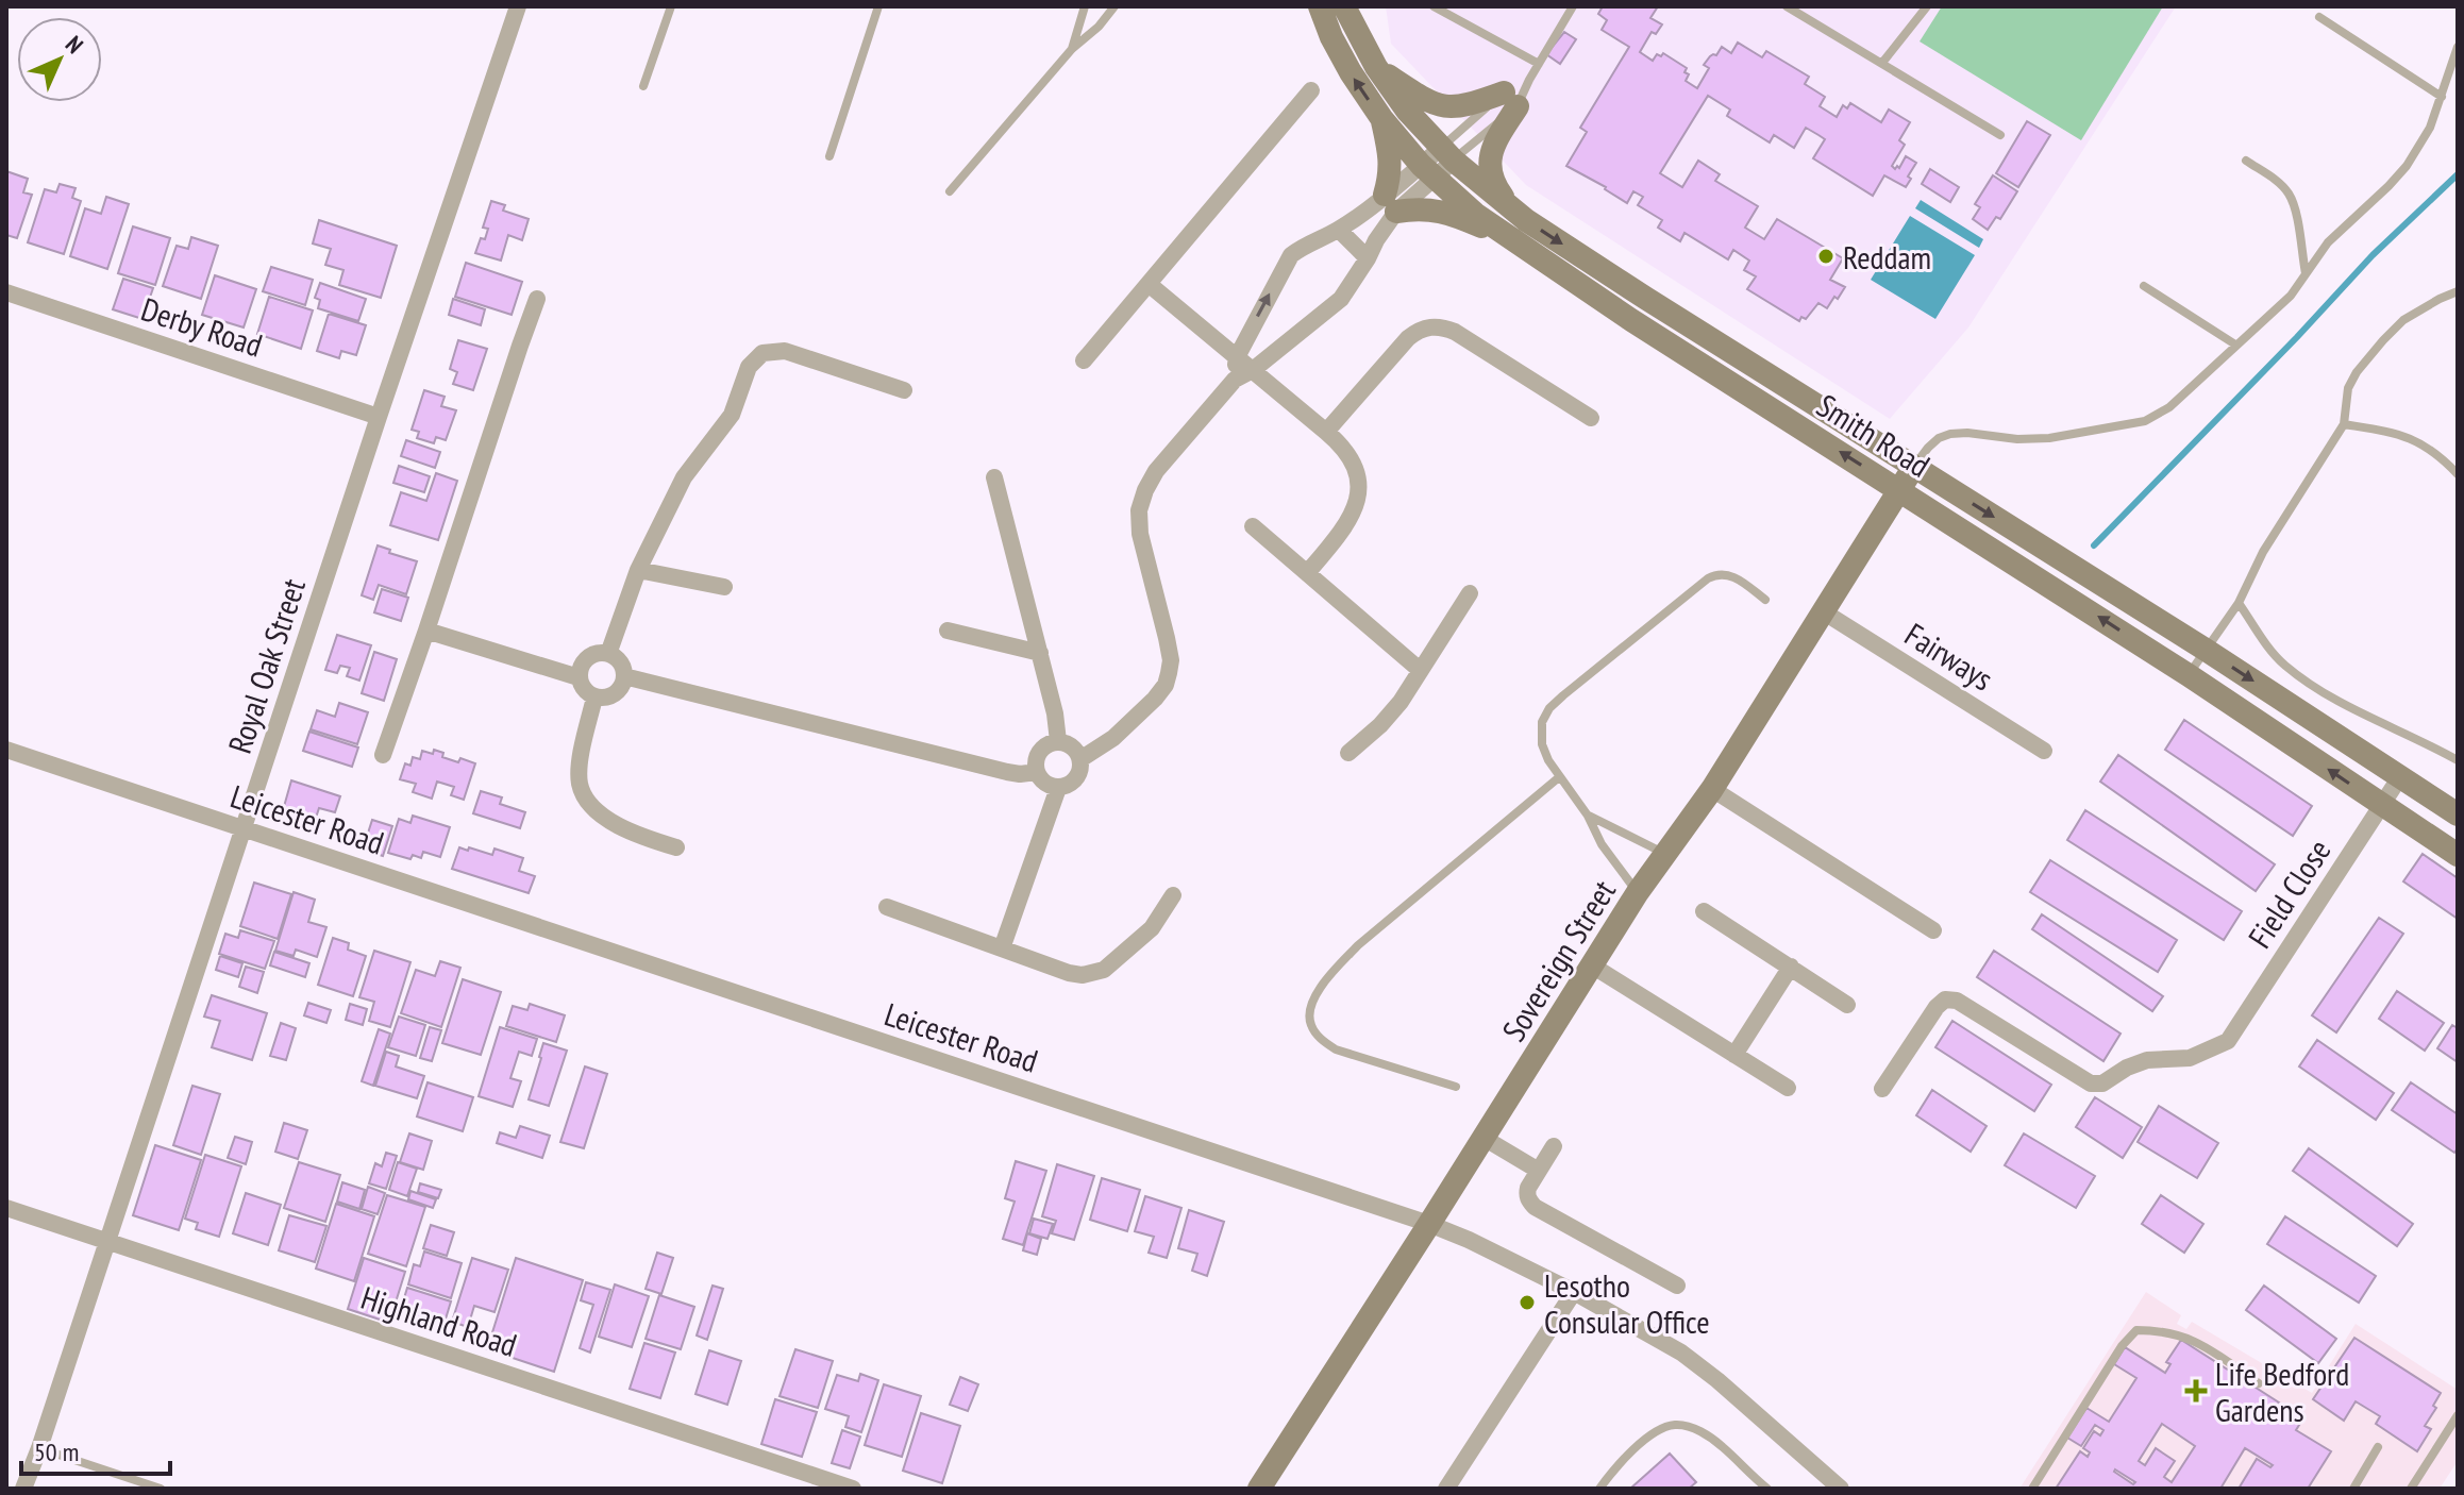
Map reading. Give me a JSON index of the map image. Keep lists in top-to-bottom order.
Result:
{
  "streets": {
    "main road": ["Smith Road", "Sovereign Street"],
    "street": [
      "Derby Road",
      "Fairways",
      "Royal Oak Street",
      "Leicester Road",
      "Field Close",
      "Highland Road"
    ]
  },
  "crossings": [
    ["Derby Road", "Royal Oak Street"],
    ["Smith Road", "Field Close"],
    ["Smith Road", "Sovereign Street"],
    ["Fairways", "Sovereign Street"],
    ["Royal Oak Street", "Leicester Road"],
    ["Royal Oak Street", "Highland Road"],
    ["Leicester Road", "Sovereign Street"]
  ],
  "places": {
    "other": ["Reddam", "Lesotho Consular Office"],
    "health": ["Life Bedford Gardens"]
  },
  "scale_bar": "50 m",
  "north": "top right"
}
